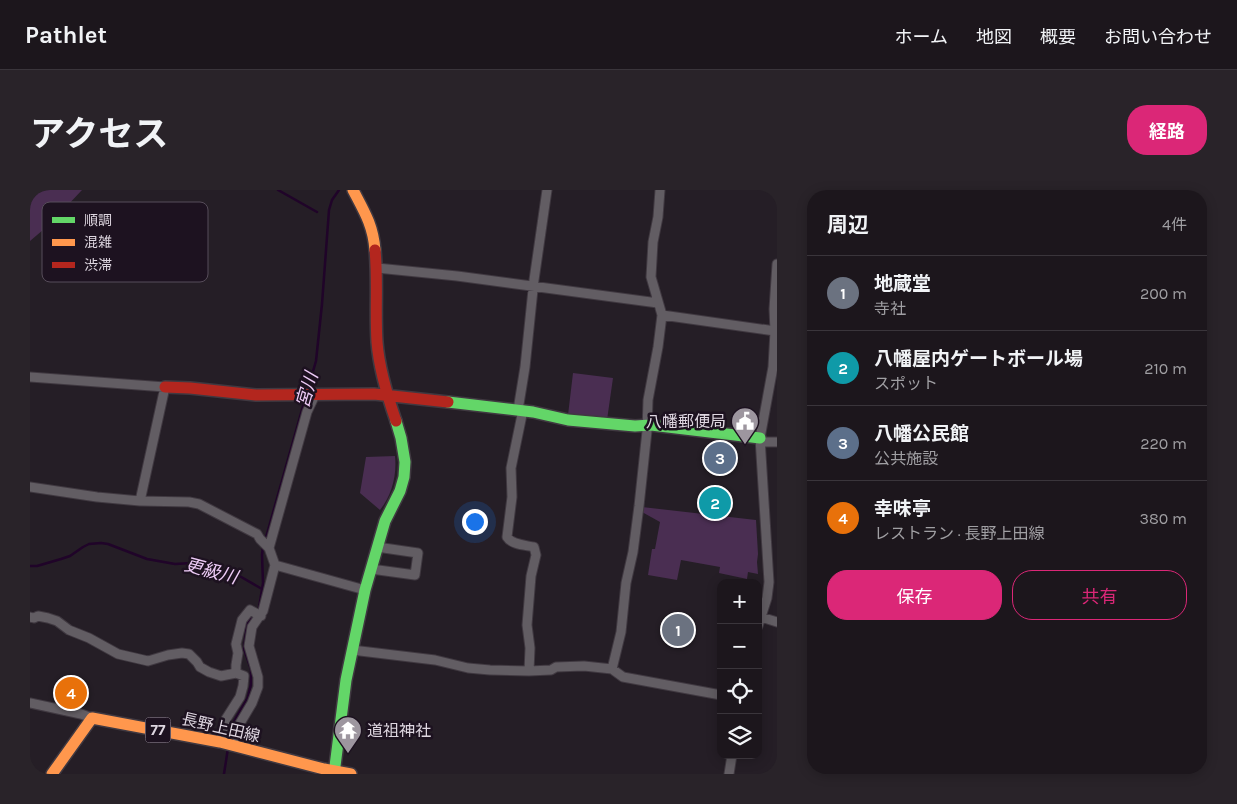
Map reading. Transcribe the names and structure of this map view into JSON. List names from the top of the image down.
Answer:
{
  "streets": {
    "main road": ["長野上田線", "77"]
  },
  "water": ["宮川", "更級川"],
  "places": {
    "public building": ["八幡郵便局"],
    "temple": ["道祖神社"]
  },
  "legend": ["順調", "混雑", "渋滞"],
  "page": {
    "header": "Pathlet",
    "nav": [
      "ホーム",
      "地図",
      "概要",
      "お問い合わせ"
    ],
    "title": "アクセス",
    "buttons": [
      "経路",
      ["保存", "共有"]
    ],
    "heading": ["周辺", "4件"],
    "list": [
      {
        "mark": "1",
        "name": "地蔵堂",
        "note": "寺社",
        "value": "200 m"
      },
      {
        "mark": "2",
        "name": "八幡屋内ゲートボール場",
        "note": "スポット",
        "value": "210 m"
      },
      {
        "mark": "3",
        "name": "八幡公民館",
        "note": "公共施設",
        "value": "220 m"
      },
      {
        "mark": "4",
        "name": "幸味亭",
        "note": "レストラン · 長野上田線",
        "value": "380 m"
      }
    ],
    "pins": [
      "3",
      "2",
      "1",
      "4"
    ],
    "map_buttons": ["+", "−"]
  }
}
